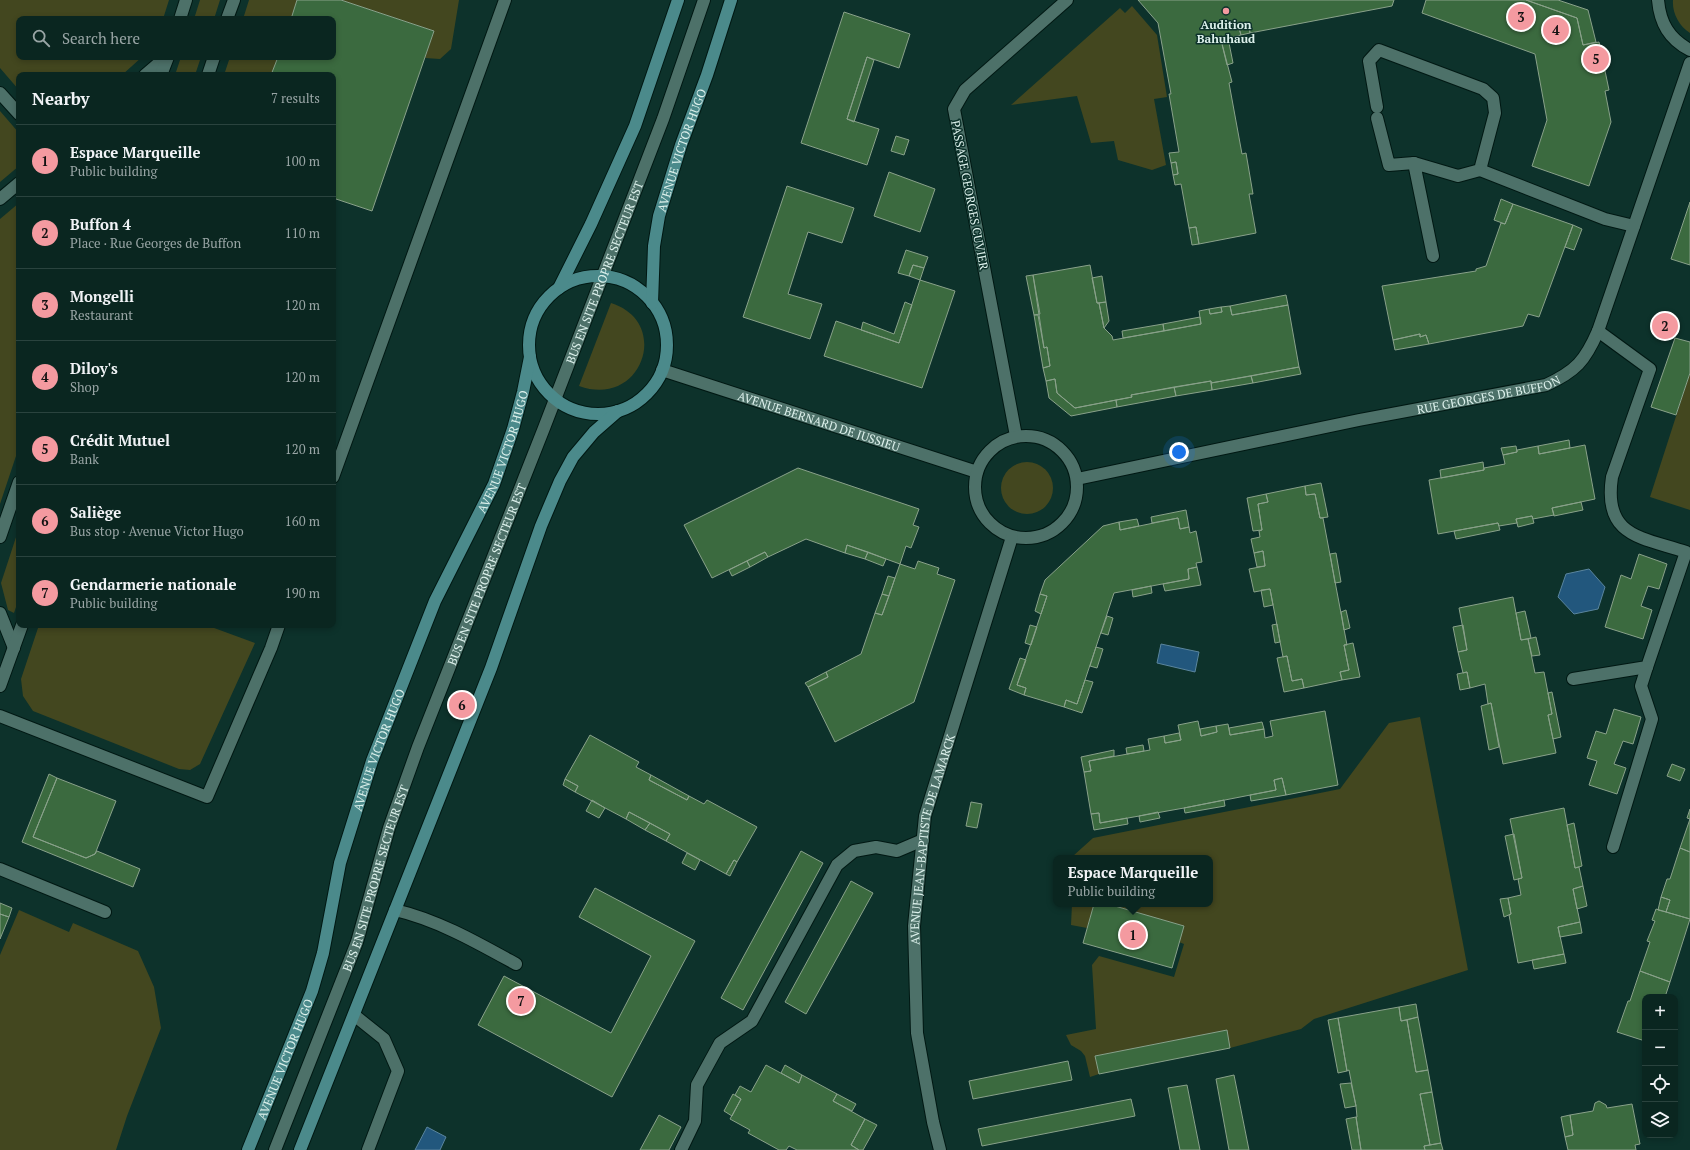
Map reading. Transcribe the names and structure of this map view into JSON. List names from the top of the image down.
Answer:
{
  "streets": {
    "street": [
      "AVENUE VICTOR HUGO",
      "PASSAGE GEORGES CUVIER",
      "BUS EN SITE PROPRE SECTEUR EST",
      "RUE GEORGES DE BUFFON",
      "AVENUE BERNARD DE JUSSIEU",
      "AVENUE JEAN-BAPTISTE DE LAMARCK"
    ]
  },
  "crossings": [
    ["PASSAGE GEORGES CUVIER", "RUE GEORGES DE BUFFON"],
    ["PASSAGE GEORGES CUVIER", "AVENUE BERNARD DE JUSSIEU"],
    ["PASSAGE GEORGES CUVIER", "AVENUE JEAN-BAPTISTE DE LAMARCK"],
    ["RUE GEORGES DE BUFFON", "AVENUE BERNARD DE JUSSIEU"],
    ["RUE GEORGES DE BUFFON", "AVENUE JEAN-BAPTISTE DE LAMARCK"],
    ["AVENUE BERNARD DE JUSSIEU", "AVENUE JEAN-BAPTISTE DE LAMARCK"]
  ],
  "places": ["Audition Bahuhaud"],
  "page": {
    "pins": [
      "3",
      "4",
      "5",
      "2",
      "6",
      "1",
      "7"
    ],
    "search": "Search here",
    "heading": ["Nearby", "7 results"],
    "list": [
      {
        "mark": "1",
        "name": "Espace Marqueille",
        "note": "Public building",
        "value": "100 m"
      },
      {
        "mark": "2",
        "name": "Buffon 4",
        "note": "Place · Rue Georges de Buffon",
        "value": "110 m"
      },
      {
        "mark": "3",
        "name": "Mongelli",
        "note": "Restaurant",
        "value": "120 m"
      },
      {
        "mark": "4",
        "name": "Diloy's",
        "note": "Shop",
        "value": "120 m"
      },
      {
        "mark": "5",
        "name": "Crédit Mutuel",
        "note": "Bank",
        "value": "120 m"
      },
      {
        "mark": "6",
        "name": "Saliège",
        "note": "Bus stop · Avenue Victor Hugo",
        "value": "160 m"
      },
      {
        "mark": "7",
        "name": "Gendarmerie nationale",
        "note": "Public building",
        "value": "190 m"
      }
    ],
    "popup": ["Espace Marqueille", "Public building"],
    "map_buttons": ["+", "−"]
  }
}
